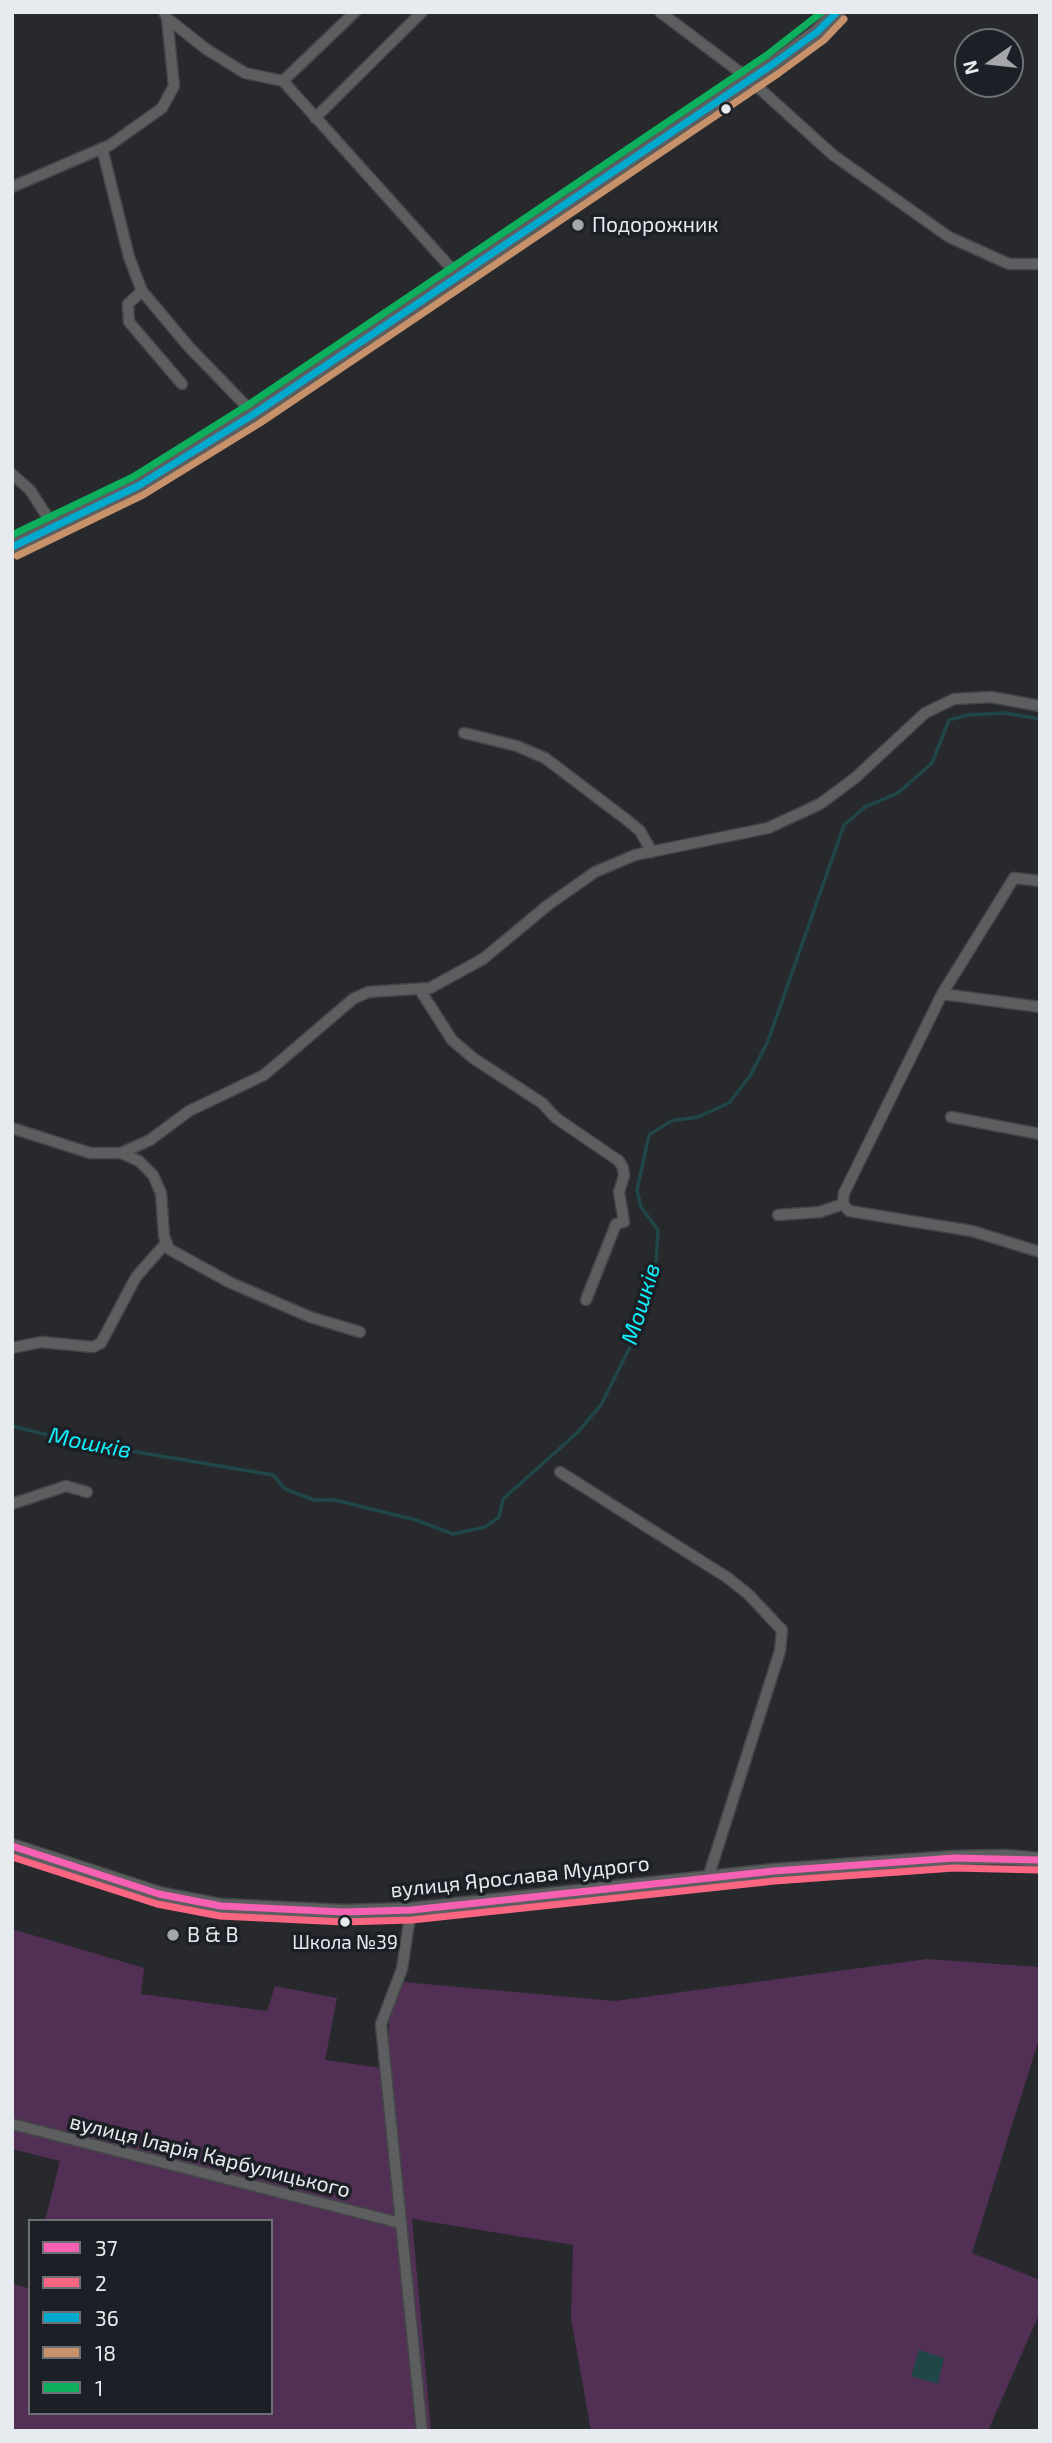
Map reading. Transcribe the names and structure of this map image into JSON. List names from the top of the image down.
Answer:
{
  "streets": {
    "main road": ["вулиця Ярослава Мудрого"],
    "street": ["вулиця Іларія Карбулицького"]
  },
  "water": ["Мошків"],
  "places": ["Подорожник", "Школа №39", "B & B"],
  "lines": [
    "transit line 36",
    "transit line 1",
    "transit line 18",
    "transit line 37",
    "transit line 2"
  ],
  "legend": [
    "37",
    "2",
    "36",
    "18",
    "1"
  ],
  "north": "left"
}
